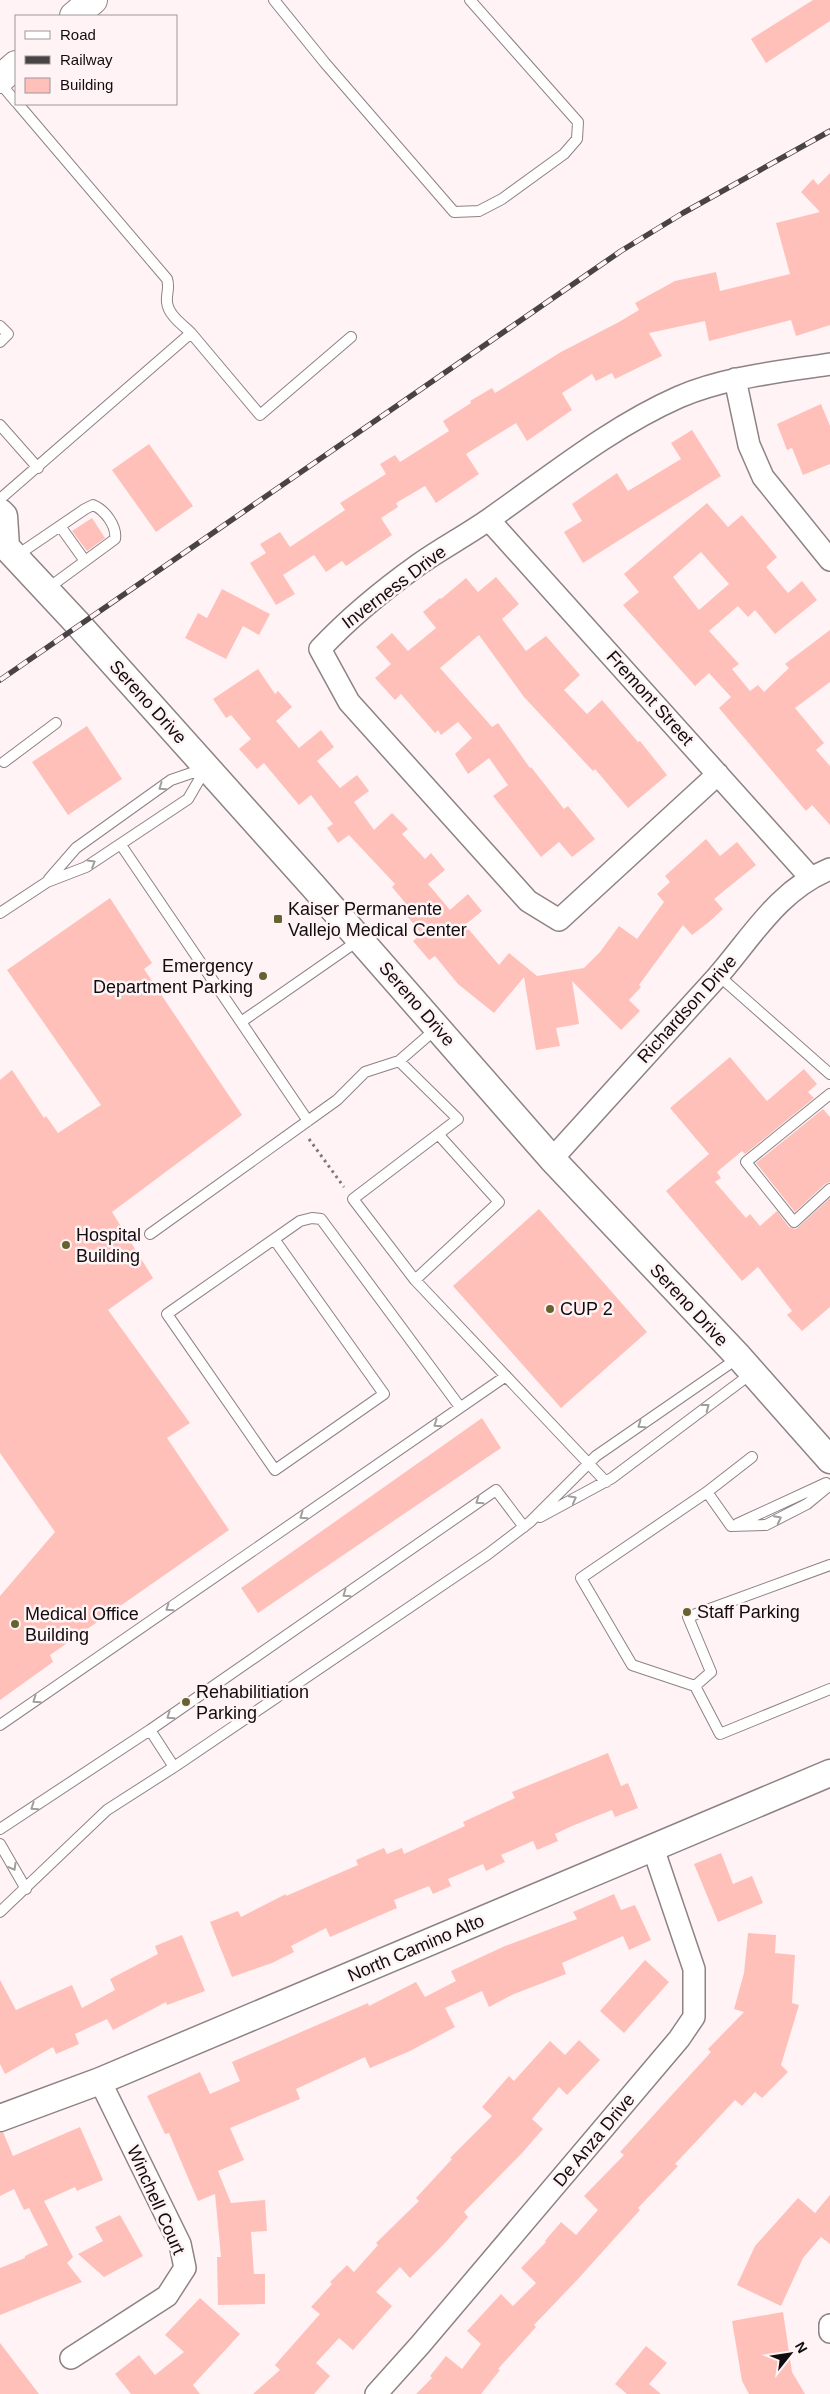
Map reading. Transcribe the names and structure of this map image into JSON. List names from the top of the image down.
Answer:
{
  "streets": {
    "street": [
      "Inverness Drive",
      "Fremont Street",
      "Sereno Drive",
      "Richardson Drive",
      "North Camino Alto",
      "De Anza Drive",
      "Winchell Court"
    ]
  },
  "crossings": [
    ["Inverness Drive", "Fremont Street"],
    ["Fremont Street", "Richardson Drive"],
    ["Sereno Drive", "Richardson Drive"],
    ["North Camino Alto", "De Anza Drive"],
    ["North Camino Alto", "Winchell Court"]
  ],
  "places": {
    "transit": ["Kaiser Permanente Vallejo Medical Center"],
    "other": [
      "Emergency Department Parking",
      "Hospital Building",
      "CUP 2",
      "Staff Parking",
      "Medical Office Building",
      "Rehabilitiation Parking"
    ]
  },
  "legend": ["Road", "Railway", "Building"],
  "north": "top right"
}
